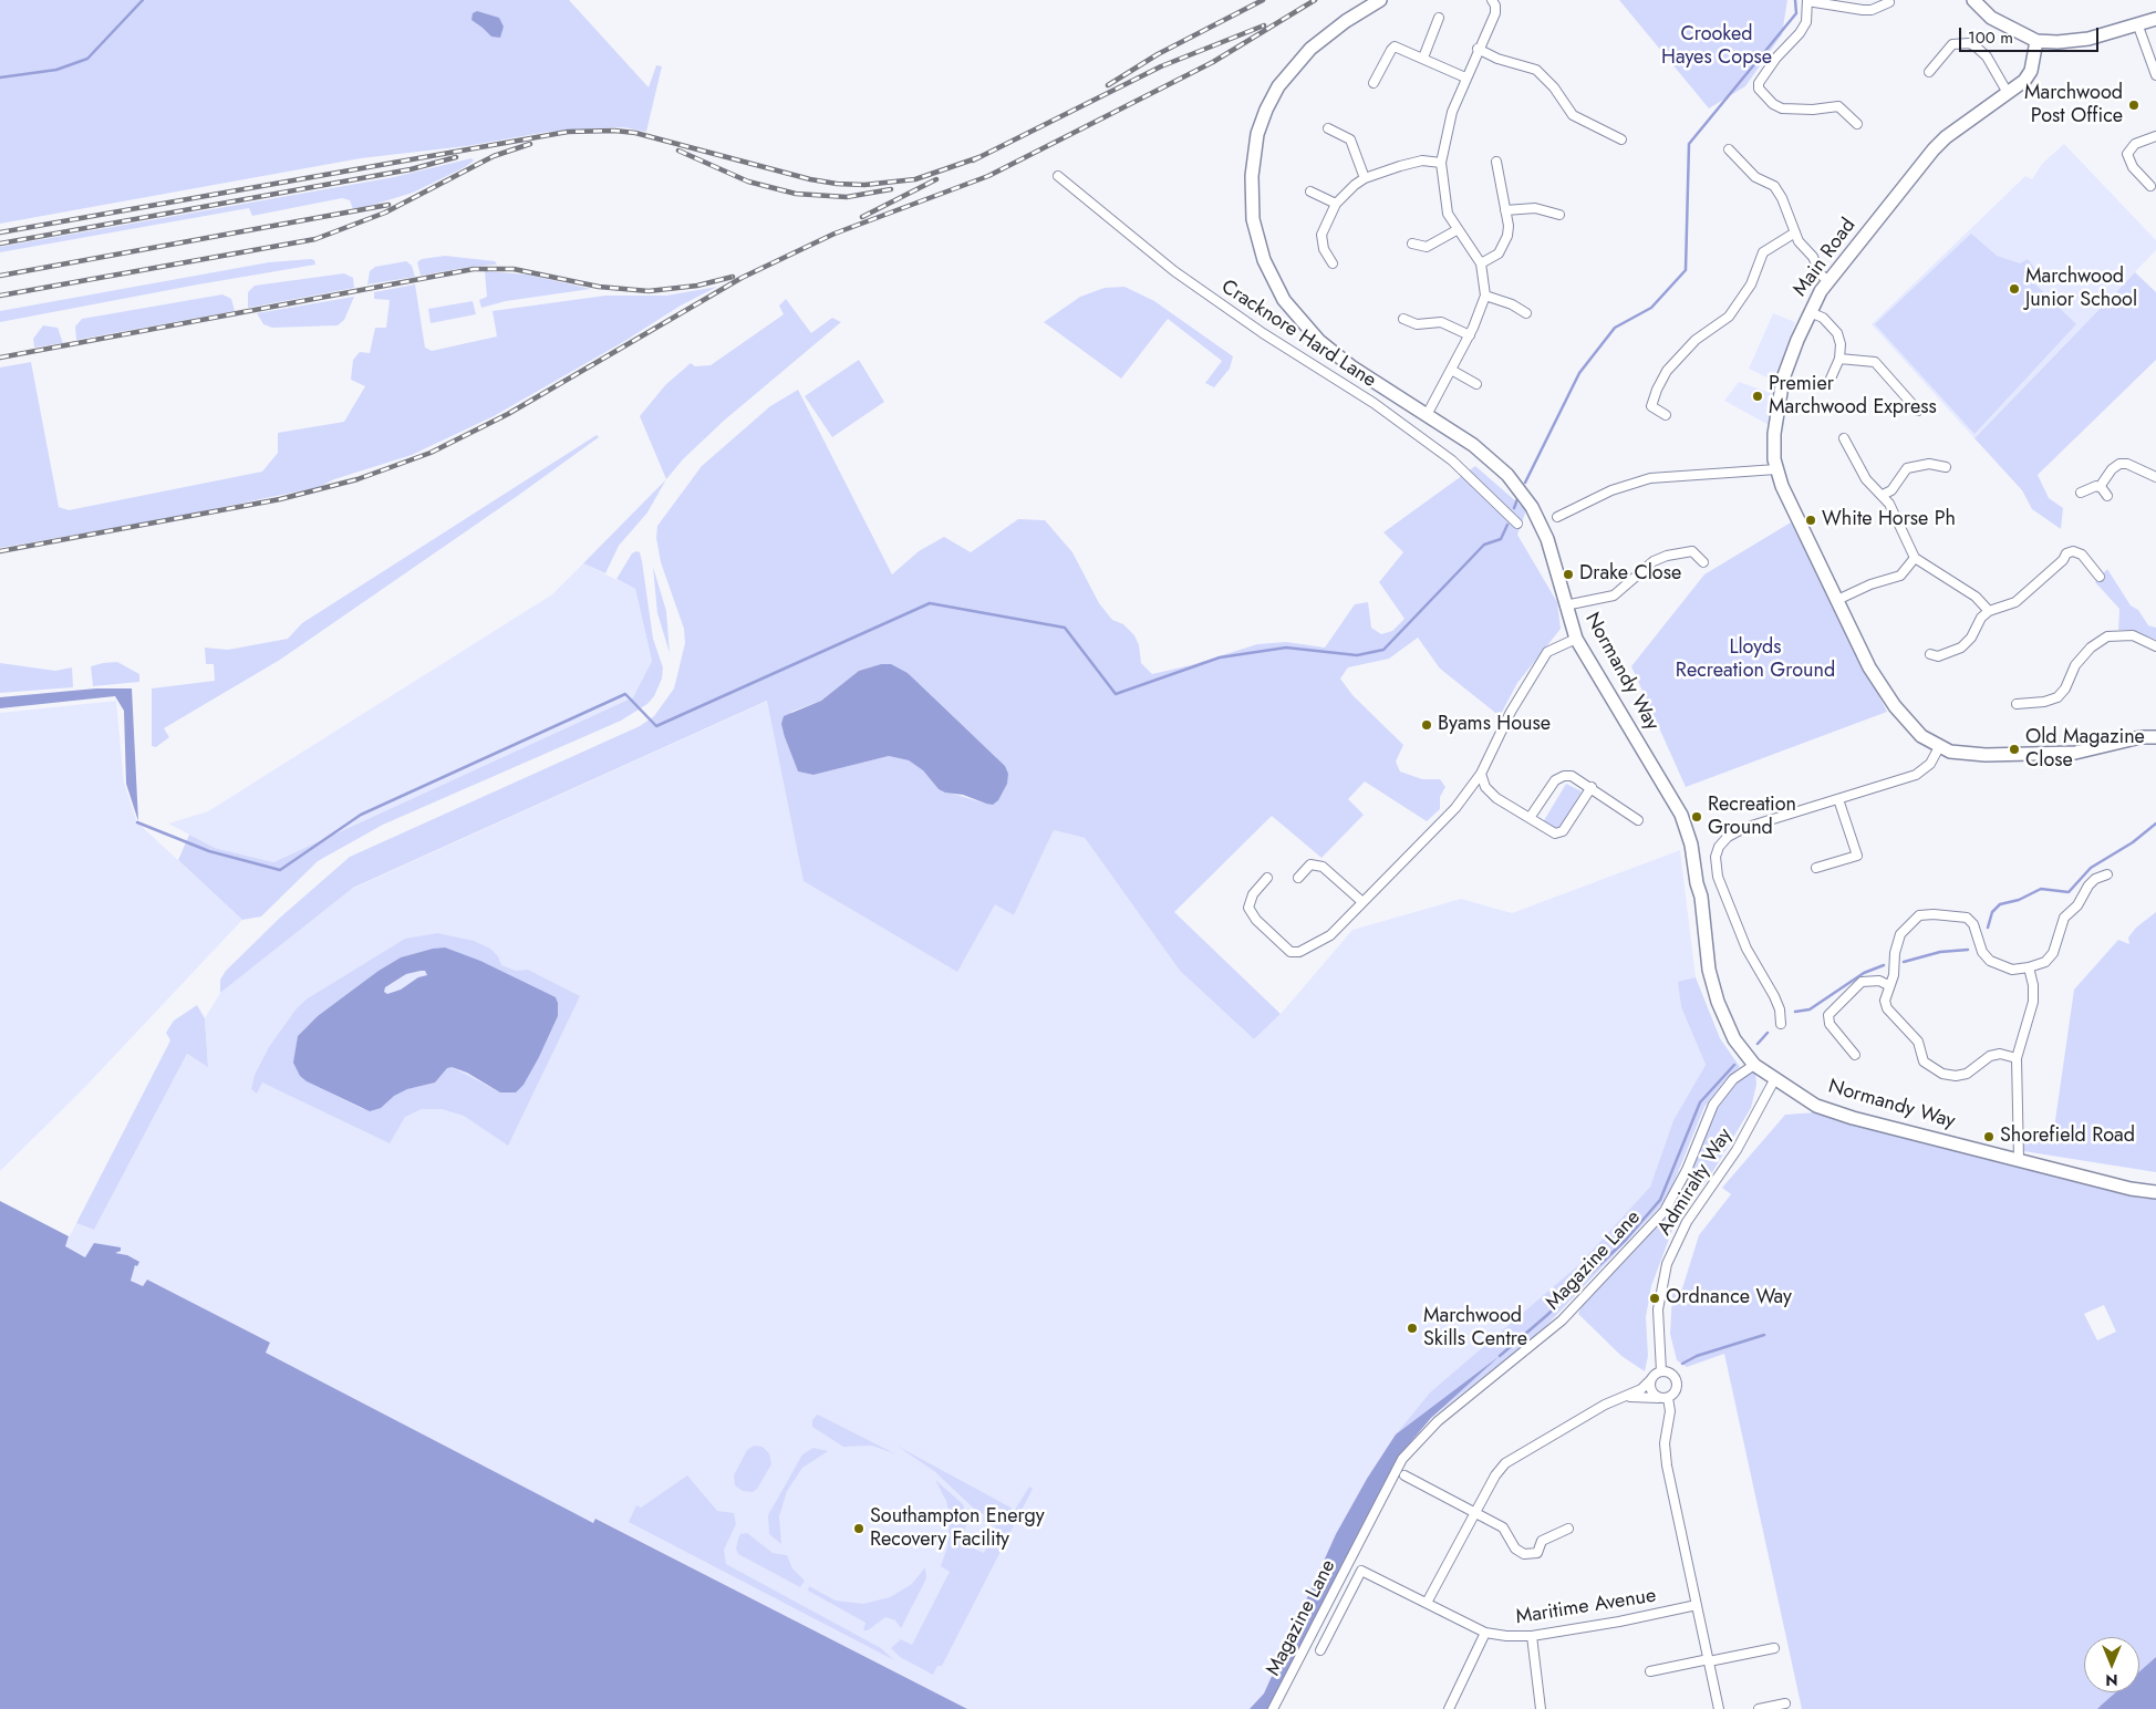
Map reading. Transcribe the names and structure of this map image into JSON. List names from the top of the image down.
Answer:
{
  "streets": {
    "street": [
      "Main Road",
      "Cracknore Hard Lane",
      "Normandy Way",
      "Admiralty Way",
      "Magazine Lane",
      "Maritime Avenue"
    ]
  },
  "crossings": [
    ["Normandy Way", "Admiralty Way"],
    ["Normandy Way", "Magazine Lane"]
  ],
  "parks": ["Crooked Hayes Copse", "Lloyds Recreation Ground"],
  "places": [
    "Marchwood Post Office",
    "Marchwood Junior School",
    "Premier Marchwood Express",
    "White Horse Ph",
    "Drake Close",
    "Byams House",
    "Old Magazine Close",
    "Recreation Ground",
    "Shorefield Road",
    "Ordnance Way",
    "Marchwood Skills Centre",
    "Southampton Energy Recovery Facility"
  ],
  "scale_bar": "100 m",
  "north": "bottom"
}
